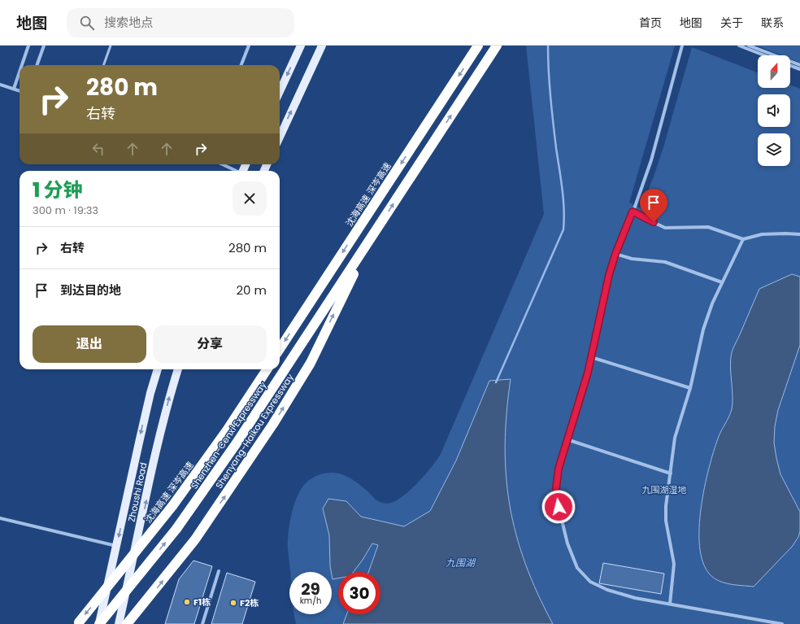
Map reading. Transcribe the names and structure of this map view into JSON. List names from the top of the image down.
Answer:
{
  "streets": {
    "highway": ["沈海高速 深岑高速", "Shenyang-Haikou Expressway", "Shenzhen-Cenxi Expressway"],
    "main road": ["Zhoushi Road"]
  },
  "crossings": [
    ["Shenyang-Haikou Expressway", "Shenzhen-Cenxi Expressway"],
    ["Shenzhen-Cenxi Expressway", "Zhoushi Road"]
  ],
  "one_way": ["Shenyang-Haikou Expressway", "Shenzhen-Cenxi Expressway"],
  "water": ["九围湖"],
  "parks": ["九围湖湿地"],
  "places": ["F1栋", "F2栋"],
  "north": "top",
  "page": {
    "header": "地图",
    "search": "搜索地点",
    "nav": [
      "首页",
      "地图",
      "关于",
      "联系"
    ],
    "turn": ["280 m", "右转"],
    "heading": ["1 分钟", "300 m · 19:33"],
    "list": [
      {
        "name": "右转",
        "value": "280 m"
      },
      {
        "name": "到达目的地",
        "value": "20 m"
      }
    ],
    "buttons": ["退出", "分享"],
    "speed": "29 km/h",
    "limit": "30"
  }
}
